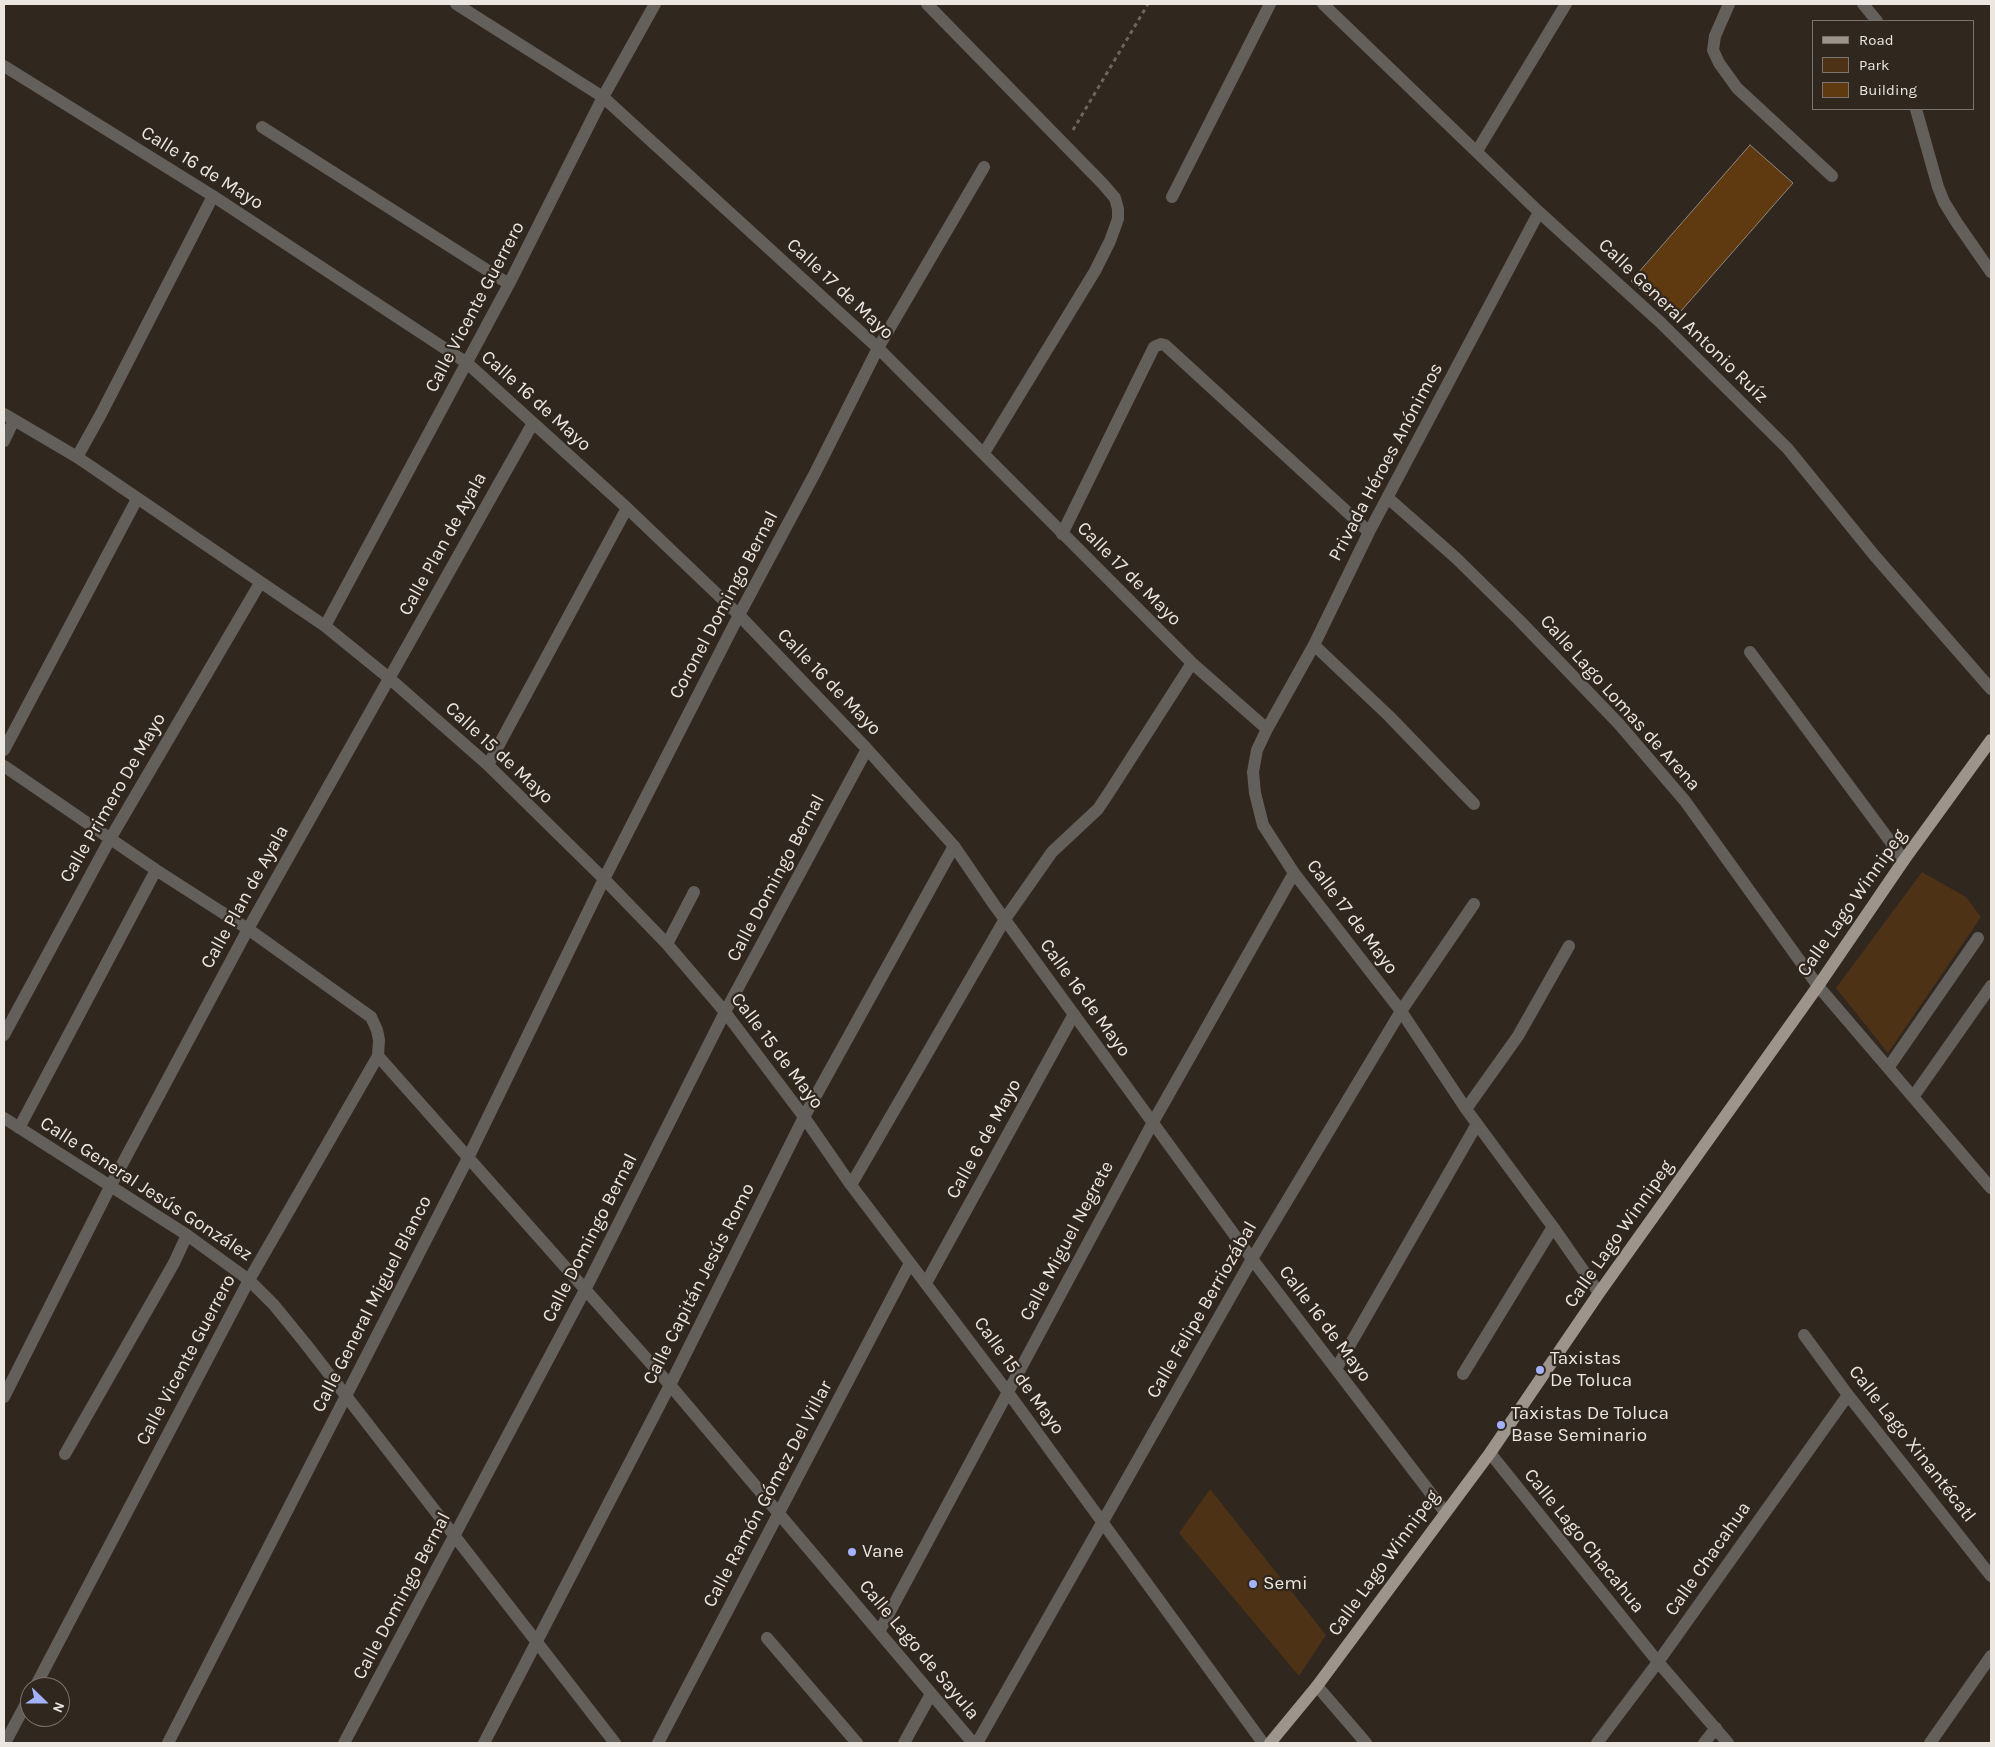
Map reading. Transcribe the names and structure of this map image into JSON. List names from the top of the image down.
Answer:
{
  "streets": {
    "main road": ["Calle Lago Winnipeg"],
    "street": [
      "Calle 16 de Mayo",
      "Calle 17 de Mayo",
      "Calle Vicente Guerrero",
      "Calle General Antonio Ruíz",
      "Privada Héroes Anónimos",
      "Calle Plan de Ayala",
      "Coronel Domingo Bernal",
      "Calle Lago Lomas de Arena",
      "Calle 15 de Mayo",
      "Calle Primero De Mayo",
      "Calle Domingo Bernal",
      "Calle 6 de Mayo",
      "Calle General Jesús González",
      "Calle Miguel Negrete",
      "Calle Capitán Jesús Romo",
      "Calle General Miguel Blanco",
      "Calle Felipe Berriozábal",
      "Calle Lago Xinantécatl",
      "Calle Ramón Gómez Del Villar",
      "Calle Lago Chacahua",
      "Calle Chacahua",
      "Calle Lago de Sayula"
    ]
  },
  "crossings": [
    ["Calle 16 de Mayo", "Calle Vicente Guerrero"],
    ["Calle 16 de Mayo", "Calle Plan de Ayala"],
    ["Calle 16 de Mayo", "Coronel Domingo Bernal"],
    ["Calle 16 de Mayo", "Calle Domingo Bernal"],
    ["Calle 16 de Mayo", "Calle Lago Winnipeg"],
    ["Calle 16 de Mayo", "Calle 6 de Mayo"],
    ["Calle 16 de Mayo", "Calle Miguel Negrete"],
    ["Calle 16 de Mayo", "Calle Capitán Jesús Romo"],
    ["Calle 16 de Mayo", "Calle Felipe Berriozábal"],
    ["Calle 17 de Mayo", "Calle Vicente Guerrero"],
    ["Calle 17 de Mayo", "Privada Héroes Anónimos"],
    ["Calle 17 de Mayo", "Coronel Domingo Bernal"],
    ["Calle 17 de Mayo", "Calle Lago Winnipeg"],
    ["Calle 17 de Mayo", "Calle Miguel Negrete"],
    ["Calle 17 de Mayo", "Calle Felipe Berriozábal"],
    ["Calle Vicente Guerrero", "Calle 15 de Mayo"],
    ["Calle Vicente Guerrero", "Calle General Jesús González"],
    ["Calle Vicente Guerrero", "Calle Lago de Sayula"],
    ["Calle General Antonio Ruíz", "Privada Héroes Anónimos"],
    ["Privada Héroes Anónimos", "Calle Lago Lomas de Arena"],
    ["Calle Plan de Ayala", "Calle 15 de Mayo"],
    ["Calle Plan de Ayala", "Calle General Jesús González"],
    ["Coronel Domingo Bernal", "Calle 15 de Mayo"],
    ["Coronel Domingo Bernal", "Calle General Miguel Blanco"],
    ["Calle Lago Lomas de Arena", "Calle Lago Winnipeg"],
    ["Calle 15 de Mayo", "Calle Primero De Mayo"],
    ["Calle 15 de Mayo", "Calle Domingo Bernal"],
    ["Calle 15 de Mayo", "Calle 6 de Mayo"],
    ["Calle 15 de Mayo", "Calle Miguel Negrete"],
    ["Calle 15 de Mayo", "Calle Capitán Jesús Romo"],
    ["Calle 15 de Mayo", "Calle General Miguel Blanco"],
    ["Calle 15 de Mayo", "Calle Felipe Berriozábal"],
    ["Calle 15 de Mayo", "Calle Ramón Gómez Del Villar"],
    ["Calle Domingo Bernal", "Calle General Jesús González"],
    ["Calle Domingo Bernal", "Calle Lago de Sayula"],
    ["Calle Lago Winnipeg", "Calle Lago Chacahua"],
    ["Calle General Jesús González", "Calle Capitán Jesús Romo"],
    ["Calle General Jesús González", "Calle General Miguel Blanco"],
    ["Calle Miguel Negrete", "Calle Lago de Sayula"],
    ["Calle Capitán Jesús Romo", "Calle Lago de Sayula"],
    ["Calle General Miguel Blanco", "Calle Lago de Sayula"],
    ["Calle Lago Xinantécatl", "Calle Chacahua"],
    ["Calle Ramón Gómez Del Villar", "Calle Lago de Sayula"],
    ["Calle Lago Chacahua", "Calle Chacahua"]
  ],
  "places": [
    "Taxistas De Toluca",
    "Taxistas De Toluca Base Seminario",
    "Vane",
    "Semi"
  ],
  "legend": ["Road", "Park", "Building"],
  "north": "right"
}
